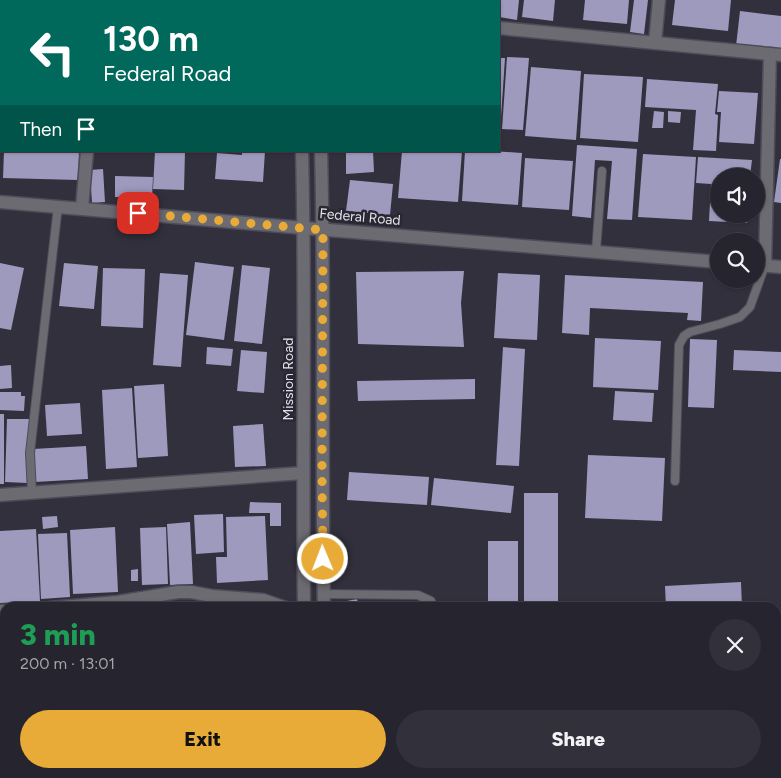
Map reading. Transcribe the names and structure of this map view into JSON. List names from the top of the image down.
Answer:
{
  "streets": {
    "street": ["Federal Road", "Mission Road"]
  },
  "crossings": [
    ["Federal Road", "Mission Road"]
  ],
  "page": {
    "turn": ["130 m", "Federal Road"],
    "then": "Then",
    "heading": ["3 min", "200 m · 13:01"],
    "buttons": ["Exit", "Share"]
  }
}
